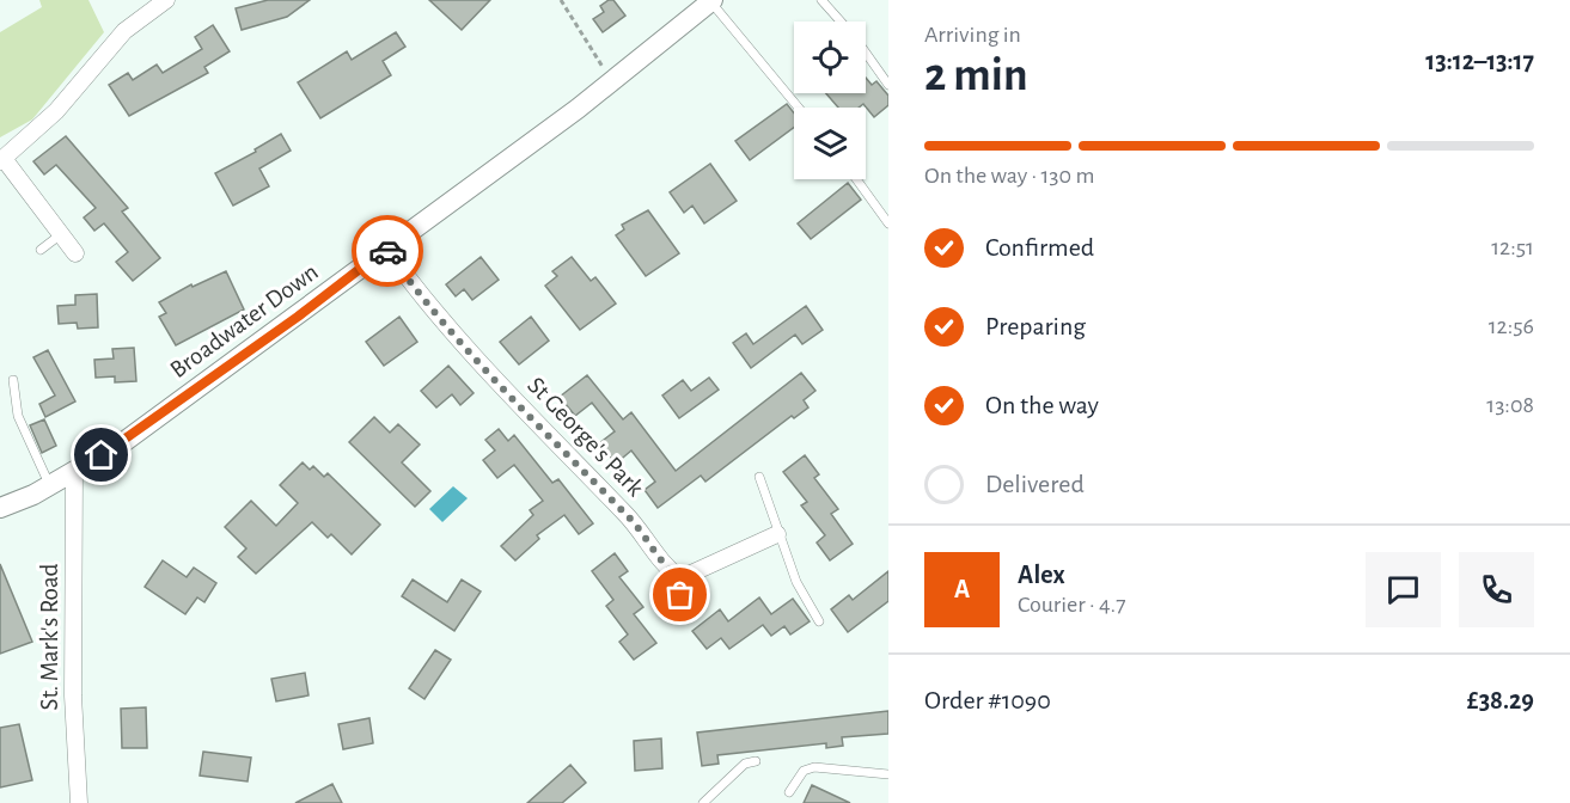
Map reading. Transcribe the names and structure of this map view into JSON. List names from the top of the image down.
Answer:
{
  "streets": {
    "street": ["Broadwater Down", "St George's Park", "St. Mark's Road"]
  },
  "crossings": [
    ["Broadwater Down", "St George's Park"],
    ["Broadwater Down", "St. Mark's Road"]
  ],
  "page": {
    "heading": ["2 min", "Arriving in", "13:12–13:17"],
    "panel": [
      "Alex",
      "Courier · 4.7",
      "Order #1090",
      "£38.29"
    ],
    "bar": "On the way · 130 m",
    "list": [
      ["Confirmed", "12:51"],
      ["Preparing", "12:56"],
      ["On the way", "13:08"],
      "Delivered"
    ],
    "round": "A"
  }
}
